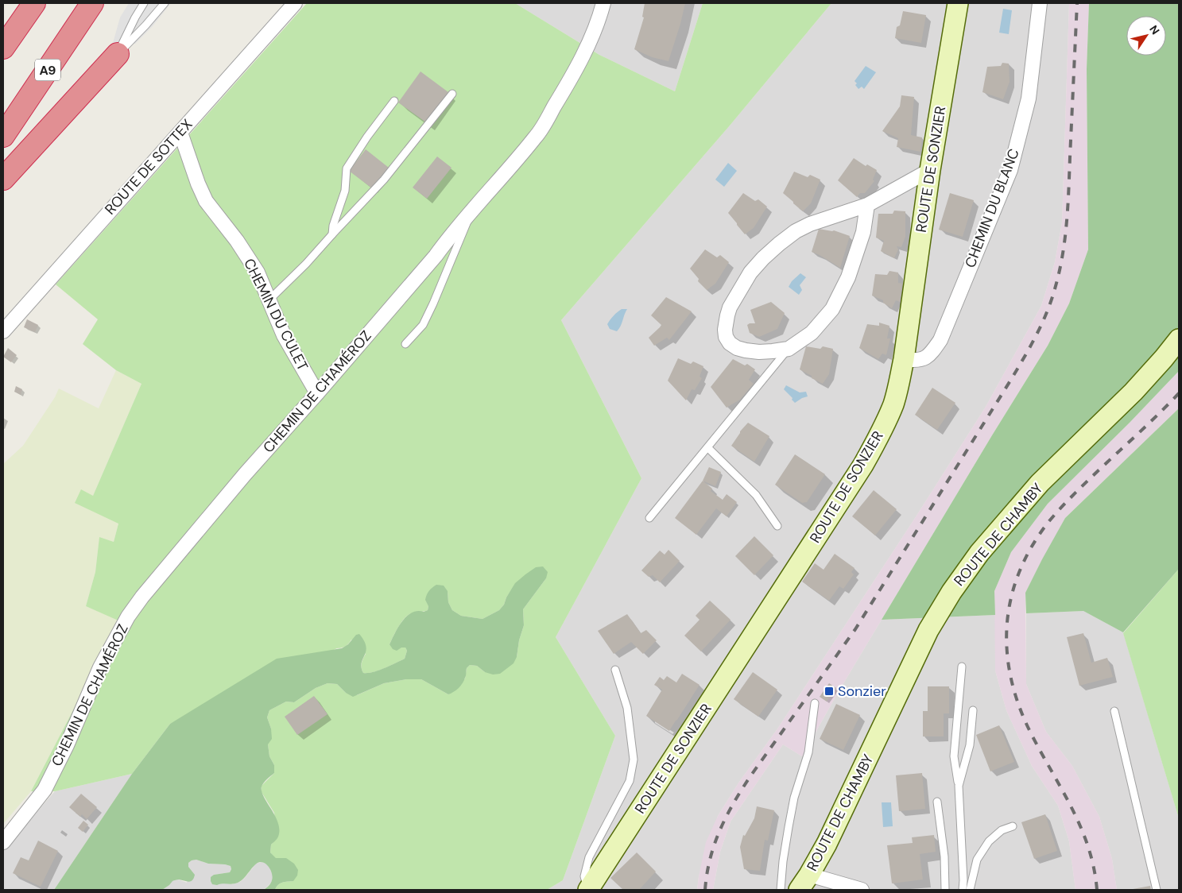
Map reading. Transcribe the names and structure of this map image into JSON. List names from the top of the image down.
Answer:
{
  "streets": {
    "highway": ["A9"],
    "street": [
      "ROUTE DE SOTTEX",
      "ROUTE DE SONZIER",
      "CHEMIN DU BLANC",
      "CHEMIN DU CULET",
      "CHEMIN DE CHAMÉROZ",
      "ROUTE DE CHAMBY"
    ]
  },
  "crossings": [
    ["ROUTE DE SOTTEX", "CHEMIN DU CULET"],
    ["ROUTE DE SONZIER", "CHEMIN DU BLANC"],
    ["CHEMIN DU CULET", "CHEMIN DE CHAMÉROZ"]
  ],
  "places": {
    "transit": ["Sonzier"]
  },
  "north": "top right"
}
